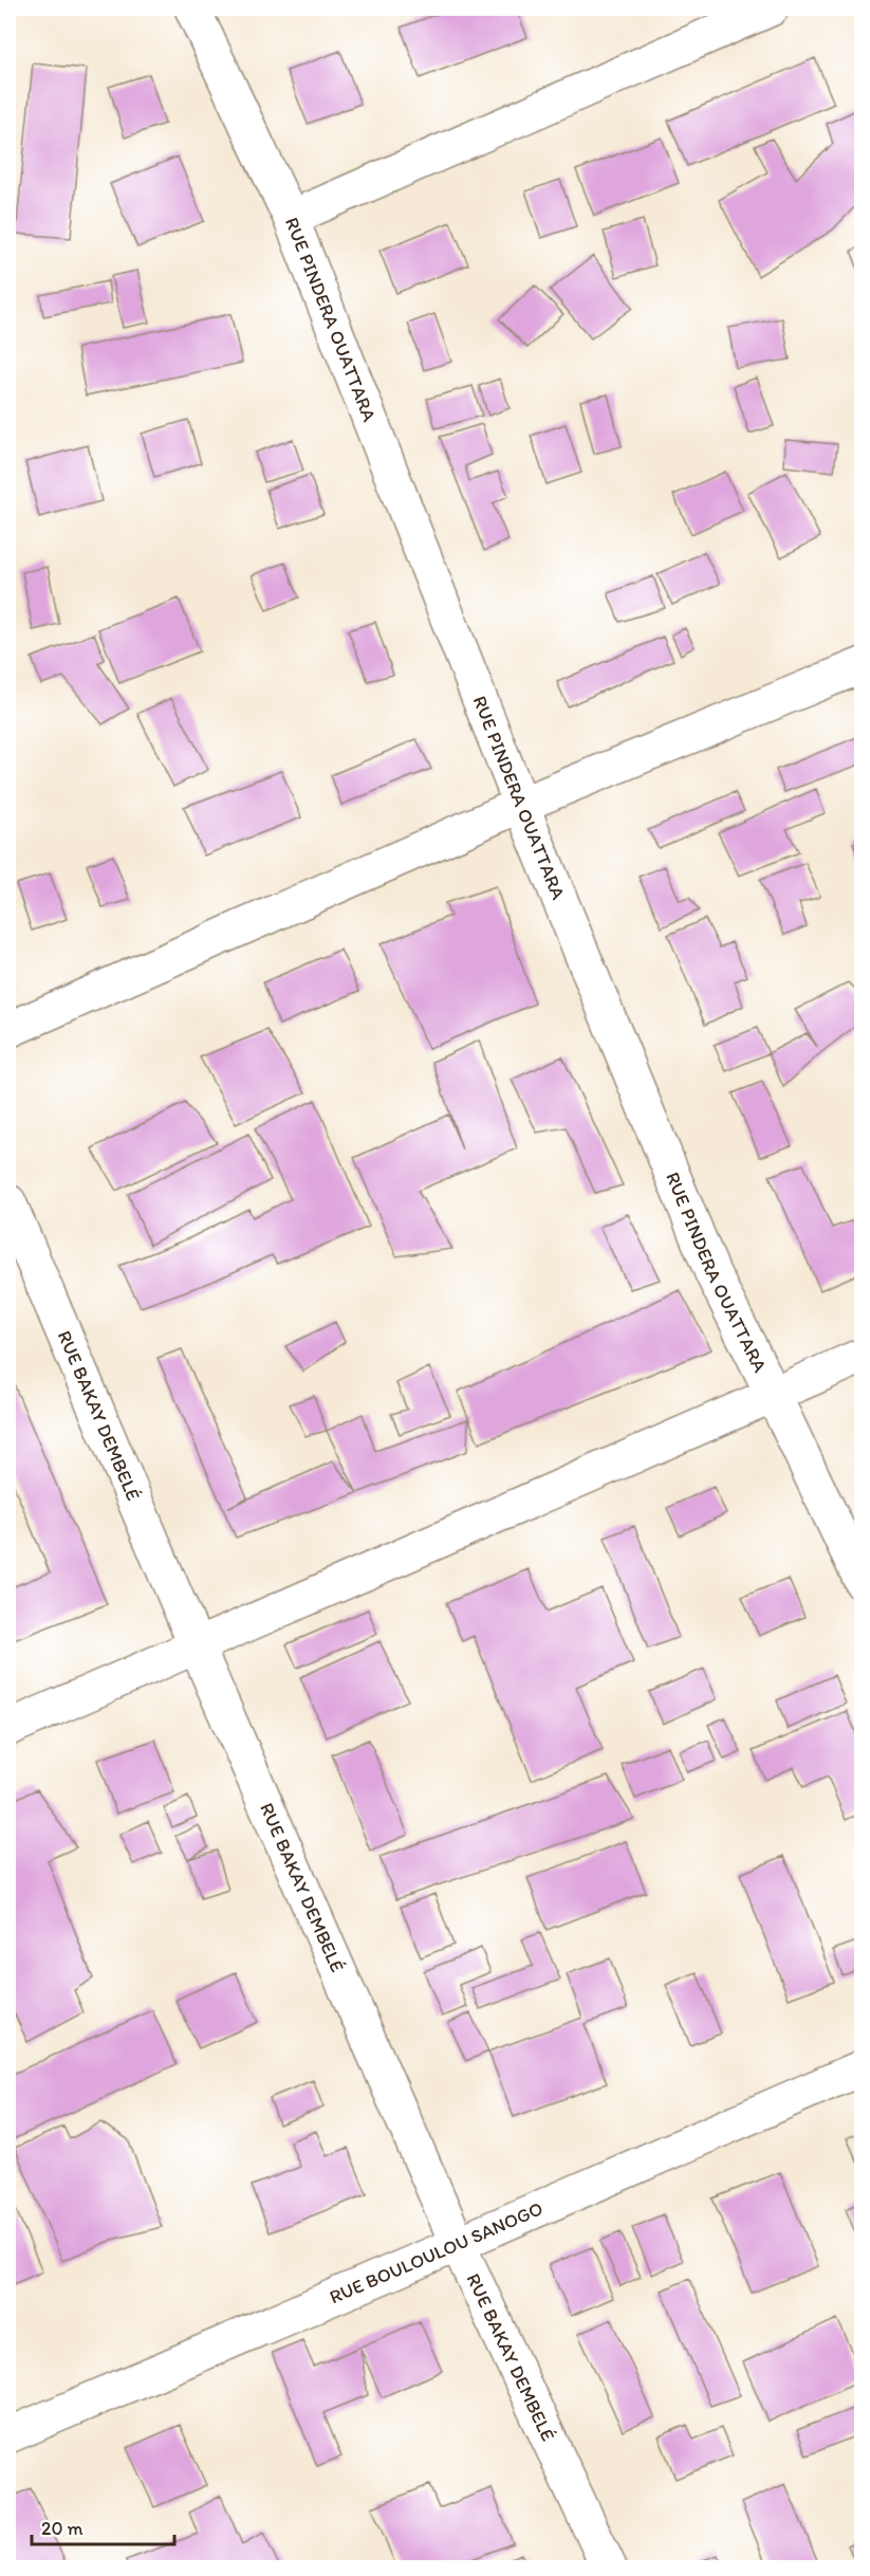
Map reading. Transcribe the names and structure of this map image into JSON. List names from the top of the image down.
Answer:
{
  "streets": {
    "street": ["RUE PINDERA OUATTARA", "RUE BAKAY DEMBELÉ", "RUE BOULOULOU SANOGO"]
  },
  "crossings": [
    ["RUE BAKAY DEMBELÉ", "RUE BOULOULOU SANOGO"]
  ],
  "scale_bar": "20 m"
}
